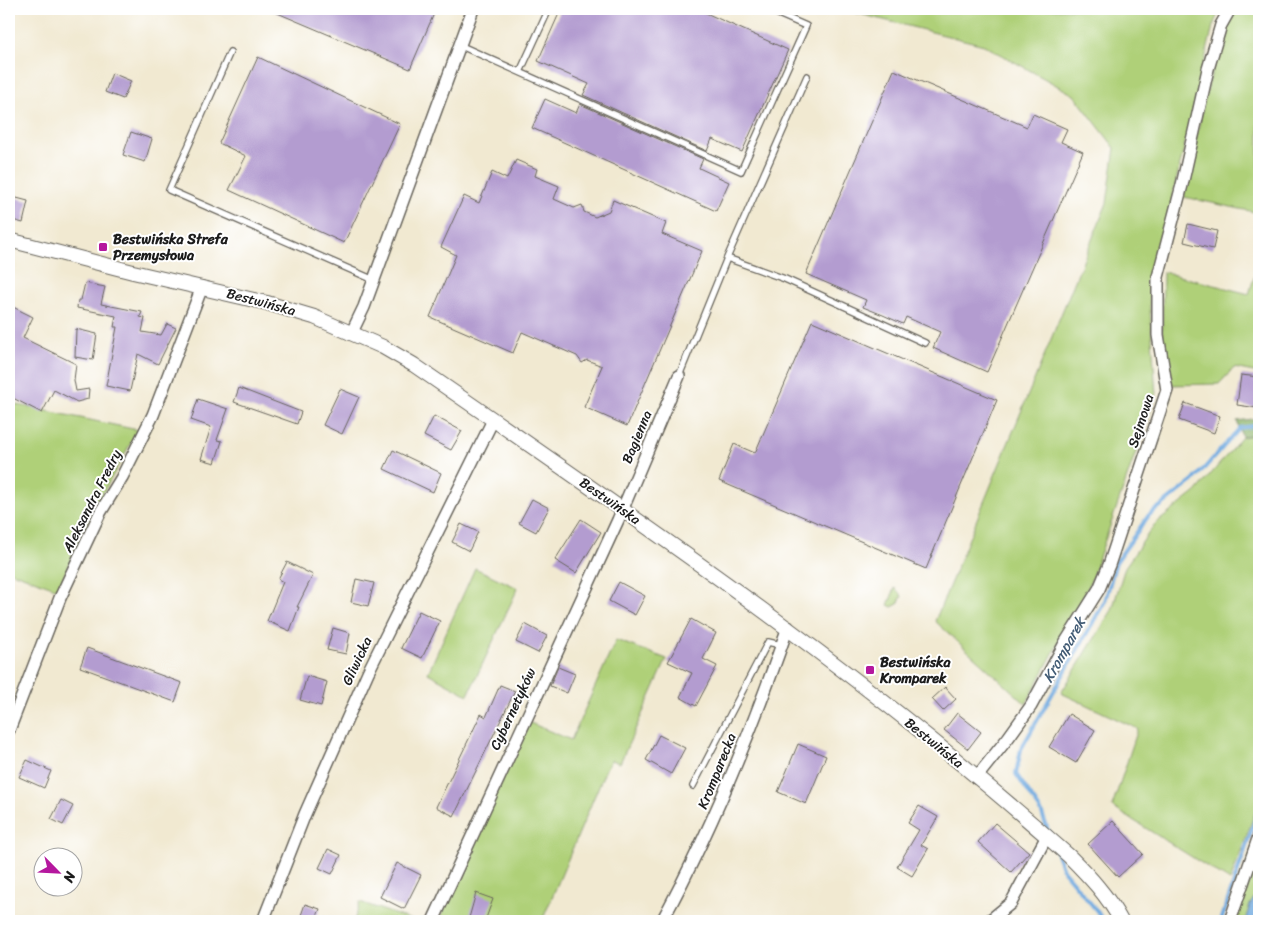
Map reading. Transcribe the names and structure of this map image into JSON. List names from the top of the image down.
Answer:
{
  "streets": {
    "street": [
      "Bestwińska",
      "Sejmowa",
      "Bagienna",
      "Aleksandra Fredry",
      "Gliwicka",
      "Cybernetyków",
      "Kromparecka"
    ]
  },
  "crossings": [
    ["Bestwińska", "Sejmowa"],
    ["Bestwińska", "Bagienna"],
    ["Bestwińska", "Aleksandra Fredry"],
    ["Bestwińska", "Gliwicka"],
    ["Bestwińska", "Cybernetyków"],
    ["Bestwińska", "Kromparecka"],
    ["Bagienna", "Cybernetyków"]
  ],
  "water": ["Kromparek"],
  "places": {
    "transit": ["Bestwińska Strefa Przemysłowa", "Bestwińska Kromparek"]
  },
  "north": "bottom right"
}
